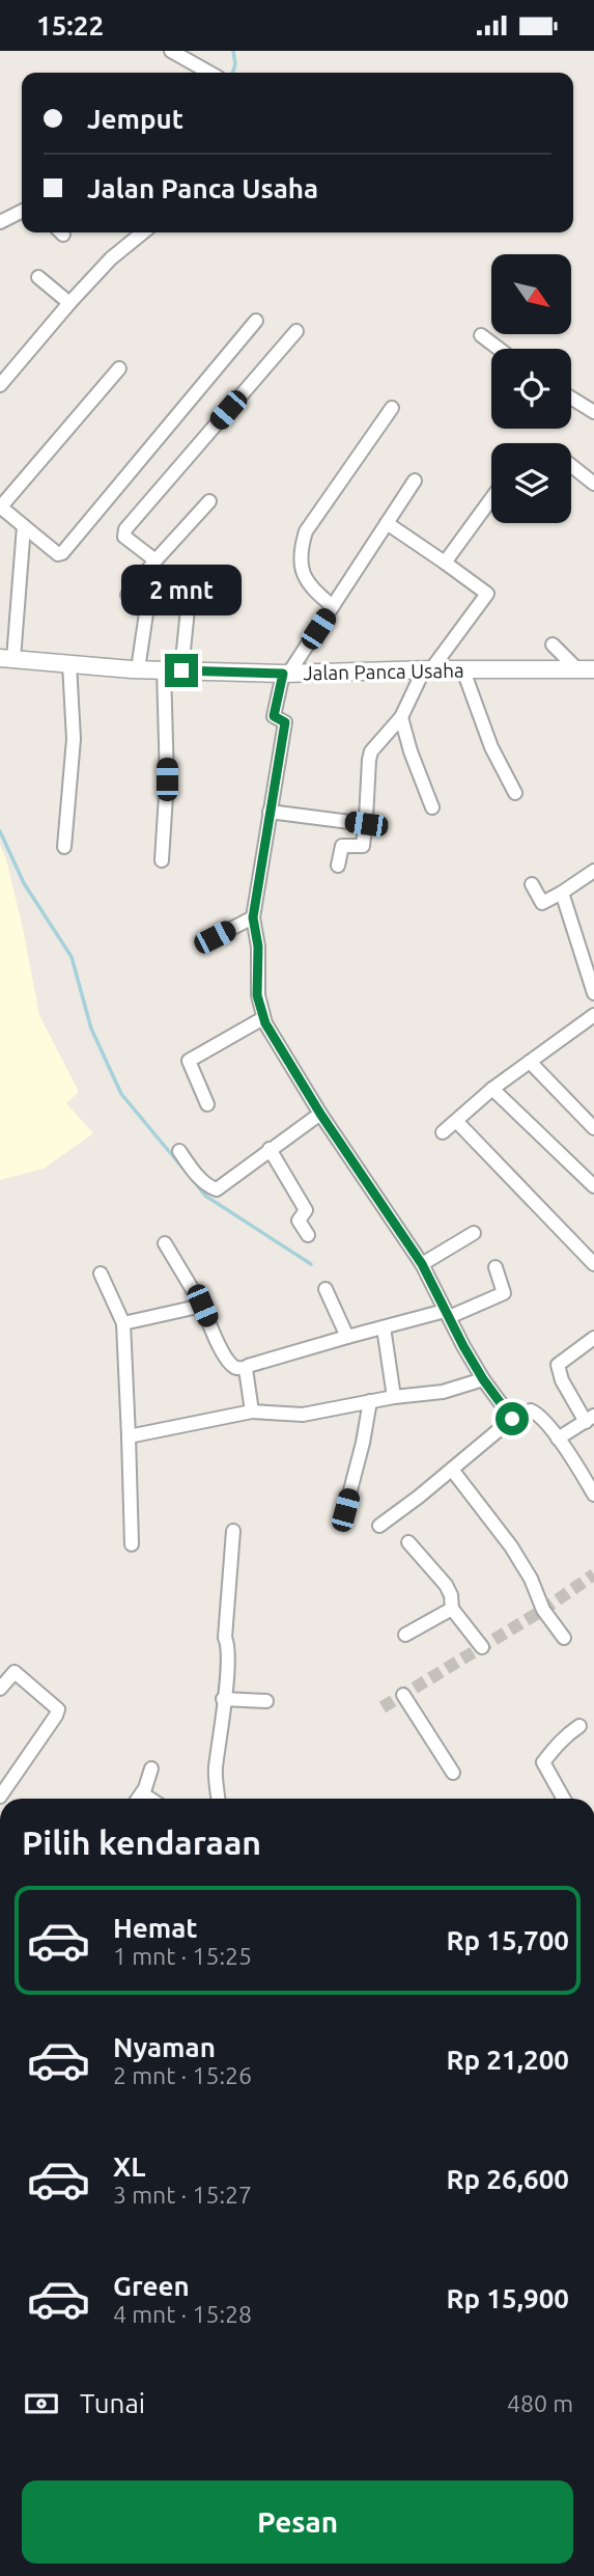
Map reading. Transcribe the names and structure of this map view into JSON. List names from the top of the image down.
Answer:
{
  "streets": {
    "street": ["Jalan Panca Usaha"]
  },
  "north": "bottom right",
  "page": {
    "status": "15:22",
    "banner": ["Jemput", "Jalan Panca Usaha"],
    "bubble": "2 mnt",
    "heading": "Pilih kendaraan",
    "list": [
      {
        "name": "Hemat",
        "note": "1 mnt · 15:25",
        "value": "Rp 15,700"
      },
      {
        "name": "Nyaman",
        "note": "2 mnt · 15:26",
        "value": "Rp 21,200"
      },
      {
        "name": "XL",
        "note": "3 mnt · 15:27",
        "value": "Rp 26,600"
      },
      {
        "name": "Green",
        "note": "4 mnt · 15:28",
        "value": "Rp 15,900"
      }
    ],
    "pay": ["Tunai", "480 m"],
    "buttons": "Pesan"
  }
}
